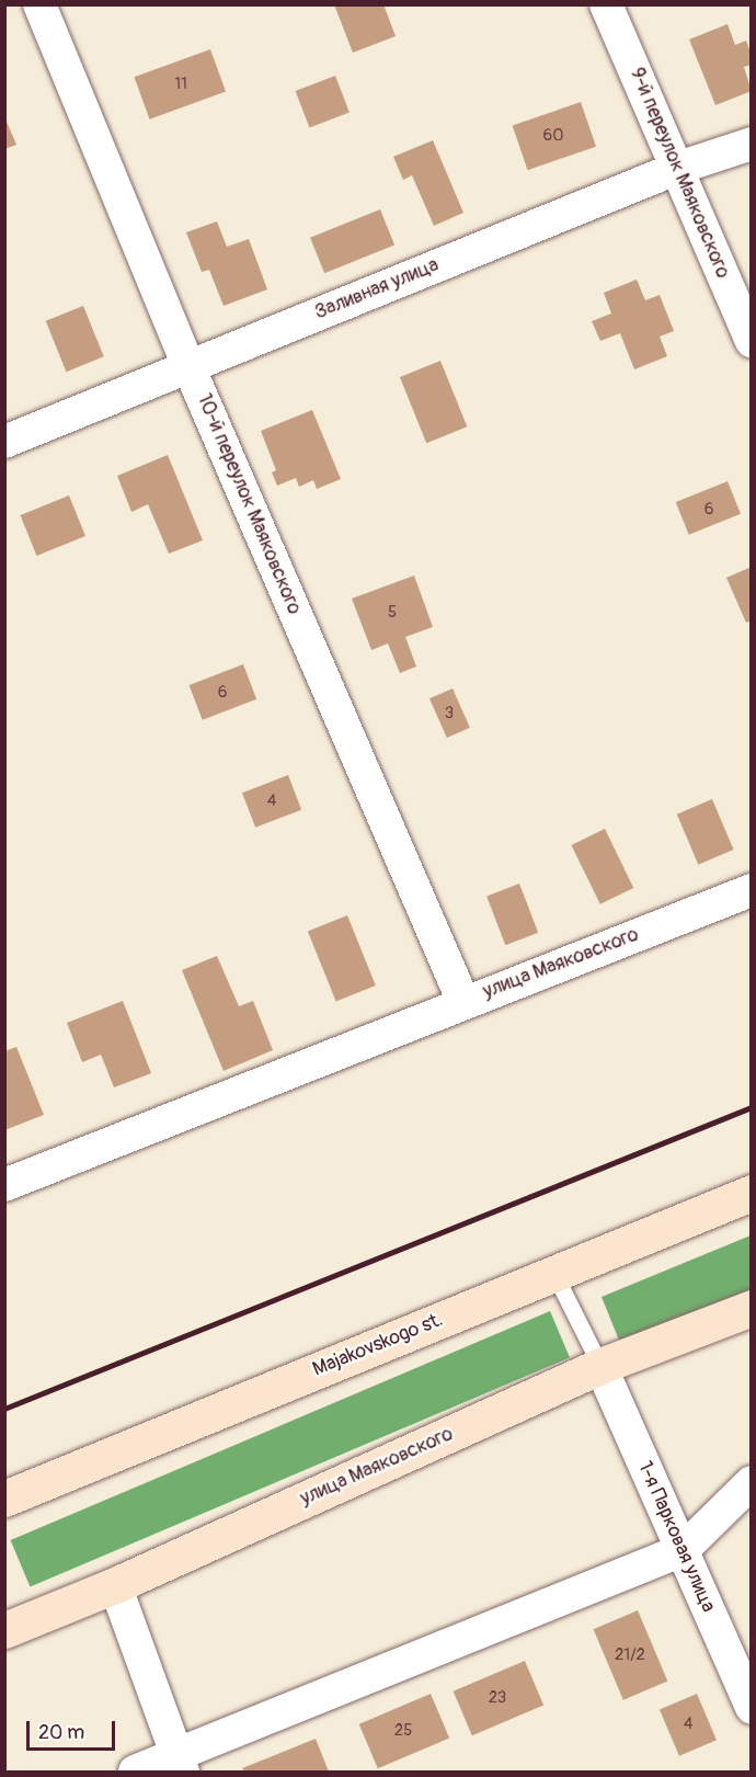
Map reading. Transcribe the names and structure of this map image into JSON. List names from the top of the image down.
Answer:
{
  "streets": {
    "main road": ["улица Маяковского", "Majakovskogo st."],
    "street": [
      "9-й переулок Маяковского",
      "Заливная улица",
      "10-й переулок Маяковского",
      "1-я Парковая улица"
    ]
  },
  "crossings": [
    ["9-й переулок Маяковского", "Заливная улица"],
    ["Заливная улица", "10-й переулок Маяковского"],
    ["10-й переулок Маяковского", "улица Маяковского"],
    ["улица Маяковского", "1-я Парковая улица"]
  ],
  "house_numbers": [
    "11",
    "60",
    "6",
    "5",
    "6",
    "3",
    "4",
    "21/2",
    "23",
    "4",
    "25"
  ],
  "scale_bar": "20 m"
}
